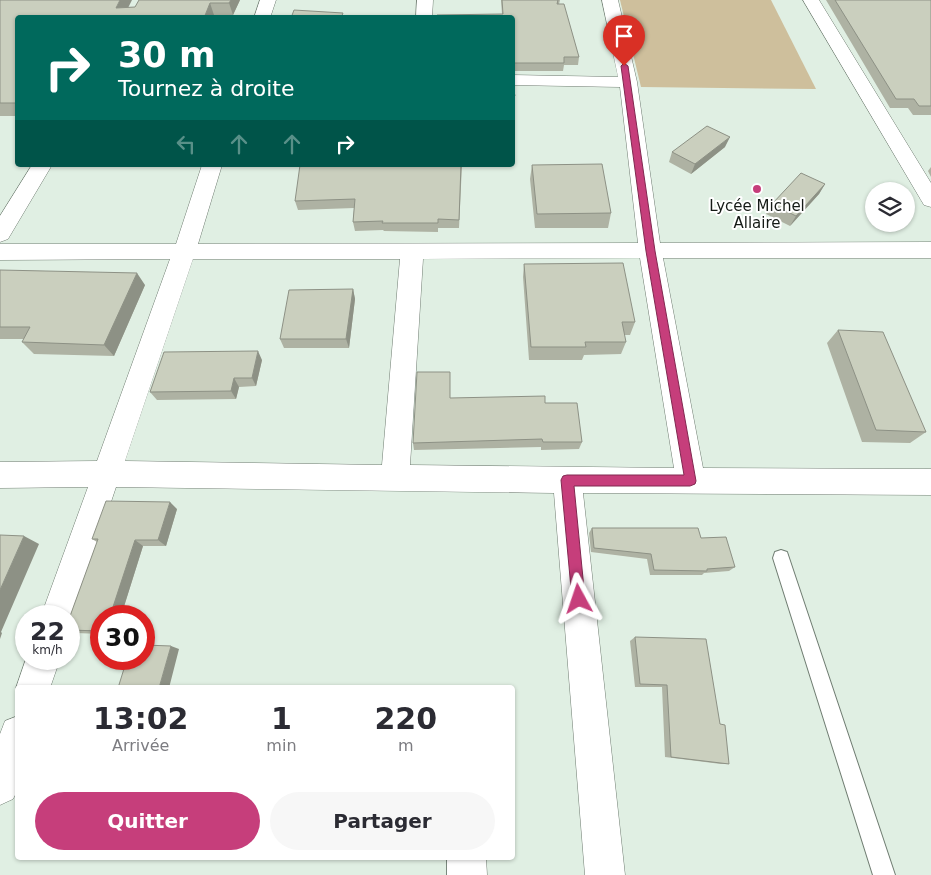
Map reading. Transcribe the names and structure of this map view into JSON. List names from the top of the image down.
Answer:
{
  "places": ["Lycée Michel Allaire"],
  "page": {
    "turn": ["30 m", "Tournez à droite"],
    "speed": "22 km/h",
    "limit": "30",
    "eta": [
      "13:02",
      "Arrivée",
      "1",
      "min",
      "220",
      "m"
    ],
    "buttons": ["Quitter", "Partager"]
  }
}
